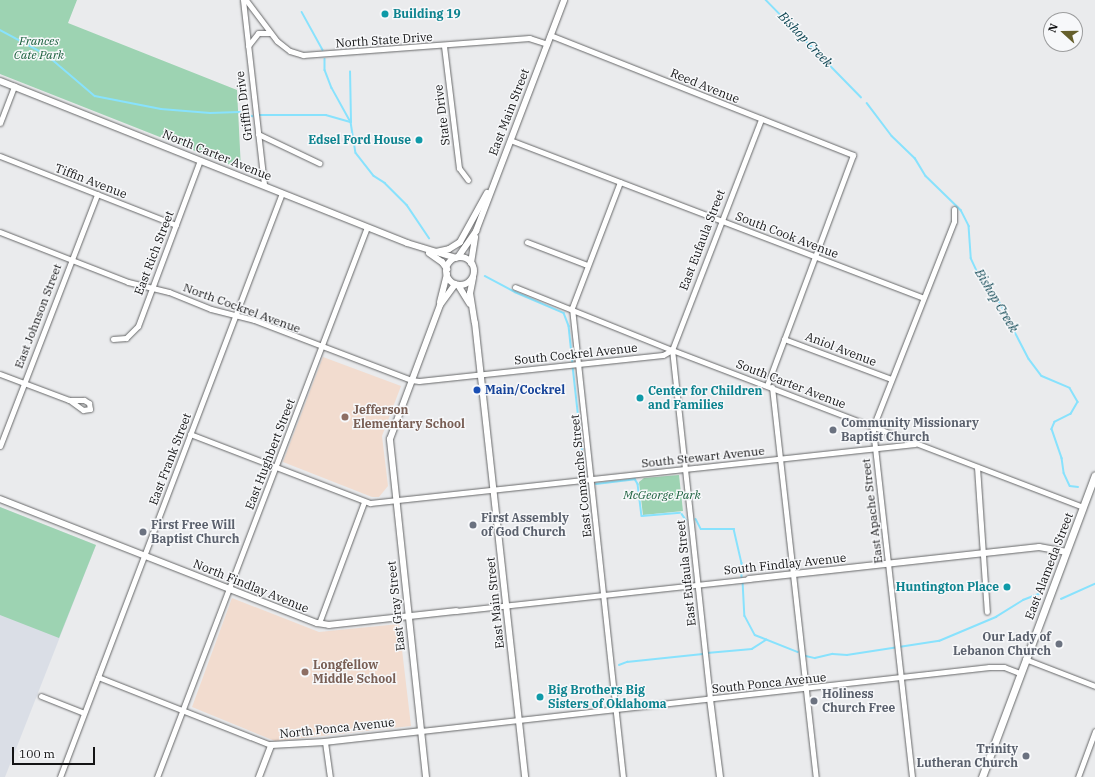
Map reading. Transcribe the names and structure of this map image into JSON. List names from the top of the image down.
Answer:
{
  "streets": {
    "main road": ["East Alameda Street"],
    "street": [
      "North State Drive",
      "Reed Avenue",
      "Griffin Drive",
      "East Main Street",
      "State Drive",
      "North Carter Avenue",
      "Tiffin Avenue",
      "South Cook Avenue",
      "East Eufaula Street",
      "East Rich Street",
      "North Cockrel Avenue",
      "East Johnson Street",
      "Aniol Avenue",
      "South Cockrel Avenue",
      "South Carter Avenue",
      "East Hughbert Street",
      "South Stewart Avenue",
      "East Frank Street",
      "East Comanche Street",
      "East Apache Street",
      "South Findlay Avenue",
      "North Findlay Avenue",
      "East Gray Street",
      "South Ponca Avenue",
      "North Ponca Avenue"
    ]
  },
  "crossings": [
    ["North State Drive", "Griffin Drive"],
    ["North State Drive", "East Main Street"],
    ["North State Drive", "State Drive"],
    ["Reed Avenue", "East Main Street"],
    ["Reed Avenue", "South Cook Avenue"],
    ["Reed Avenue", "East Eufaula Street"],
    ["Griffin Drive", "North Carter Avenue"],
    ["East Main Street", "North Carter Avenue"],
    ["East Main Street", "South Cook Avenue"],
    ["East Main Street", "North Cockrel Avenue"],
    ["East Main Street", "South Cockrel Avenue"],
    ["East Main Street", "South Stewart Avenue"],
    ["East Main Street", "South Findlay Avenue"],
    ["East Main Street", "North Findlay Avenue"],
    ["East Main Street", "South Ponca Avenue"],
    ["East Main Street", "North Ponca Avenue"],
    ["North Carter Avenue", "East Rich Street"],
    ["North Carter Avenue", "East Hughbert Street"],
    ["North Carter Avenue", "East Frank Street"],
    ["Tiffin Avenue", "East Rich Street"],
    ["Tiffin Avenue", "East Johnson Street"],
    ["South Cook Avenue", "East Eufaula Street"],
    ["South Cook Avenue", "East Comanche Street"],
    ["South Cook Avenue", "East Apache Street"],
    ["East Eufaula Street", "South Cockrel Avenue"],
    ["East Eufaula Street", "South Carter Avenue"],
    ["East Eufaula Street", "South Stewart Avenue"],
    ["East Eufaula Street", "South Findlay Avenue"],
    ["East Eufaula Street", "South Ponca Avenue"],
    ["East Rich Street", "North Cockrel Avenue"],
    ["North Cockrel Avenue", "East Johnson Street"],
    ["North Cockrel Avenue", "South Cockrel Avenue"],
    ["North Cockrel Avenue", "East Hughbert Street"],
    ["North Cockrel Avenue", "East Frank Street"],
    ["North Cockrel Avenue", "East Gray Street"],
    ["Aniol Avenue", "East Apache Street"],
    ["South Cockrel Avenue", "South Carter Avenue"],
    ["South Cockrel Avenue", "East Comanche Street"],
    ["South Carter Avenue", "South Stewart Avenue"],
    ["South Carter Avenue", "East Comanche Street"],
    ["South Carter Avenue", "East Apache Street"],
    ["South Carter Avenue", "East Alameda Street"],
    ["East Hughbert Street", "North Findlay Avenue"],
    ["East Hughbert Street", "North Ponca Avenue"],
    ["South Stewart Avenue", "East Comanche Street"],
    ["South Stewart Avenue", "East Apache Street"],
    ["South Stewart Avenue", "East Gray Street"],
    ["East Frank Street", "North Findlay Avenue"],
    ["East Frank Street", "North Ponca Avenue"],
    ["East Comanche Street", "South Findlay Avenue"],
    ["East Comanche Street", "South Ponca Avenue"],
    ["East Apache Street", "South Findlay Avenue"],
    ["East Apache Street", "South Ponca Avenue"],
    ["South Findlay Avenue", "East Alameda Street"],
    ["South Findlay Avenue", "North Findlay Avenue"],
    ["East Alameda Street", "South Ponca Avenue"],
    ["North Findlay Avenue", "East Gray Street"],
    ["East Gray Street", "North Ponca Avenue"],
    ["South Ponca Avenue", "North Ponca Avenue"]
  ],
  "water": ["Bishop Creek"],
  "parks": ["Frances Cate Park", "McGeorge Park"],
  "places": [
    "Building 19",
    "Edsel Ford House",
    "Main/Cockrel",
    "Center for Children and Families",
    "Jefferson Elementary School",
    "Community Missionary Baptist Church",
    "First Assembly of God Church",
    "First Free Will Baptist Church",
    "Huntington Place",
    "Our Lady of Lebanon Church",
    "Longfellow Middle School",
    "Big Brothers Big Sisters of Oklahoma",
    "Holiness Church Free",
    "Trinity Lutheran Church"
  ],
  "scale_bar": "100 m",
  "north": "left"
}
